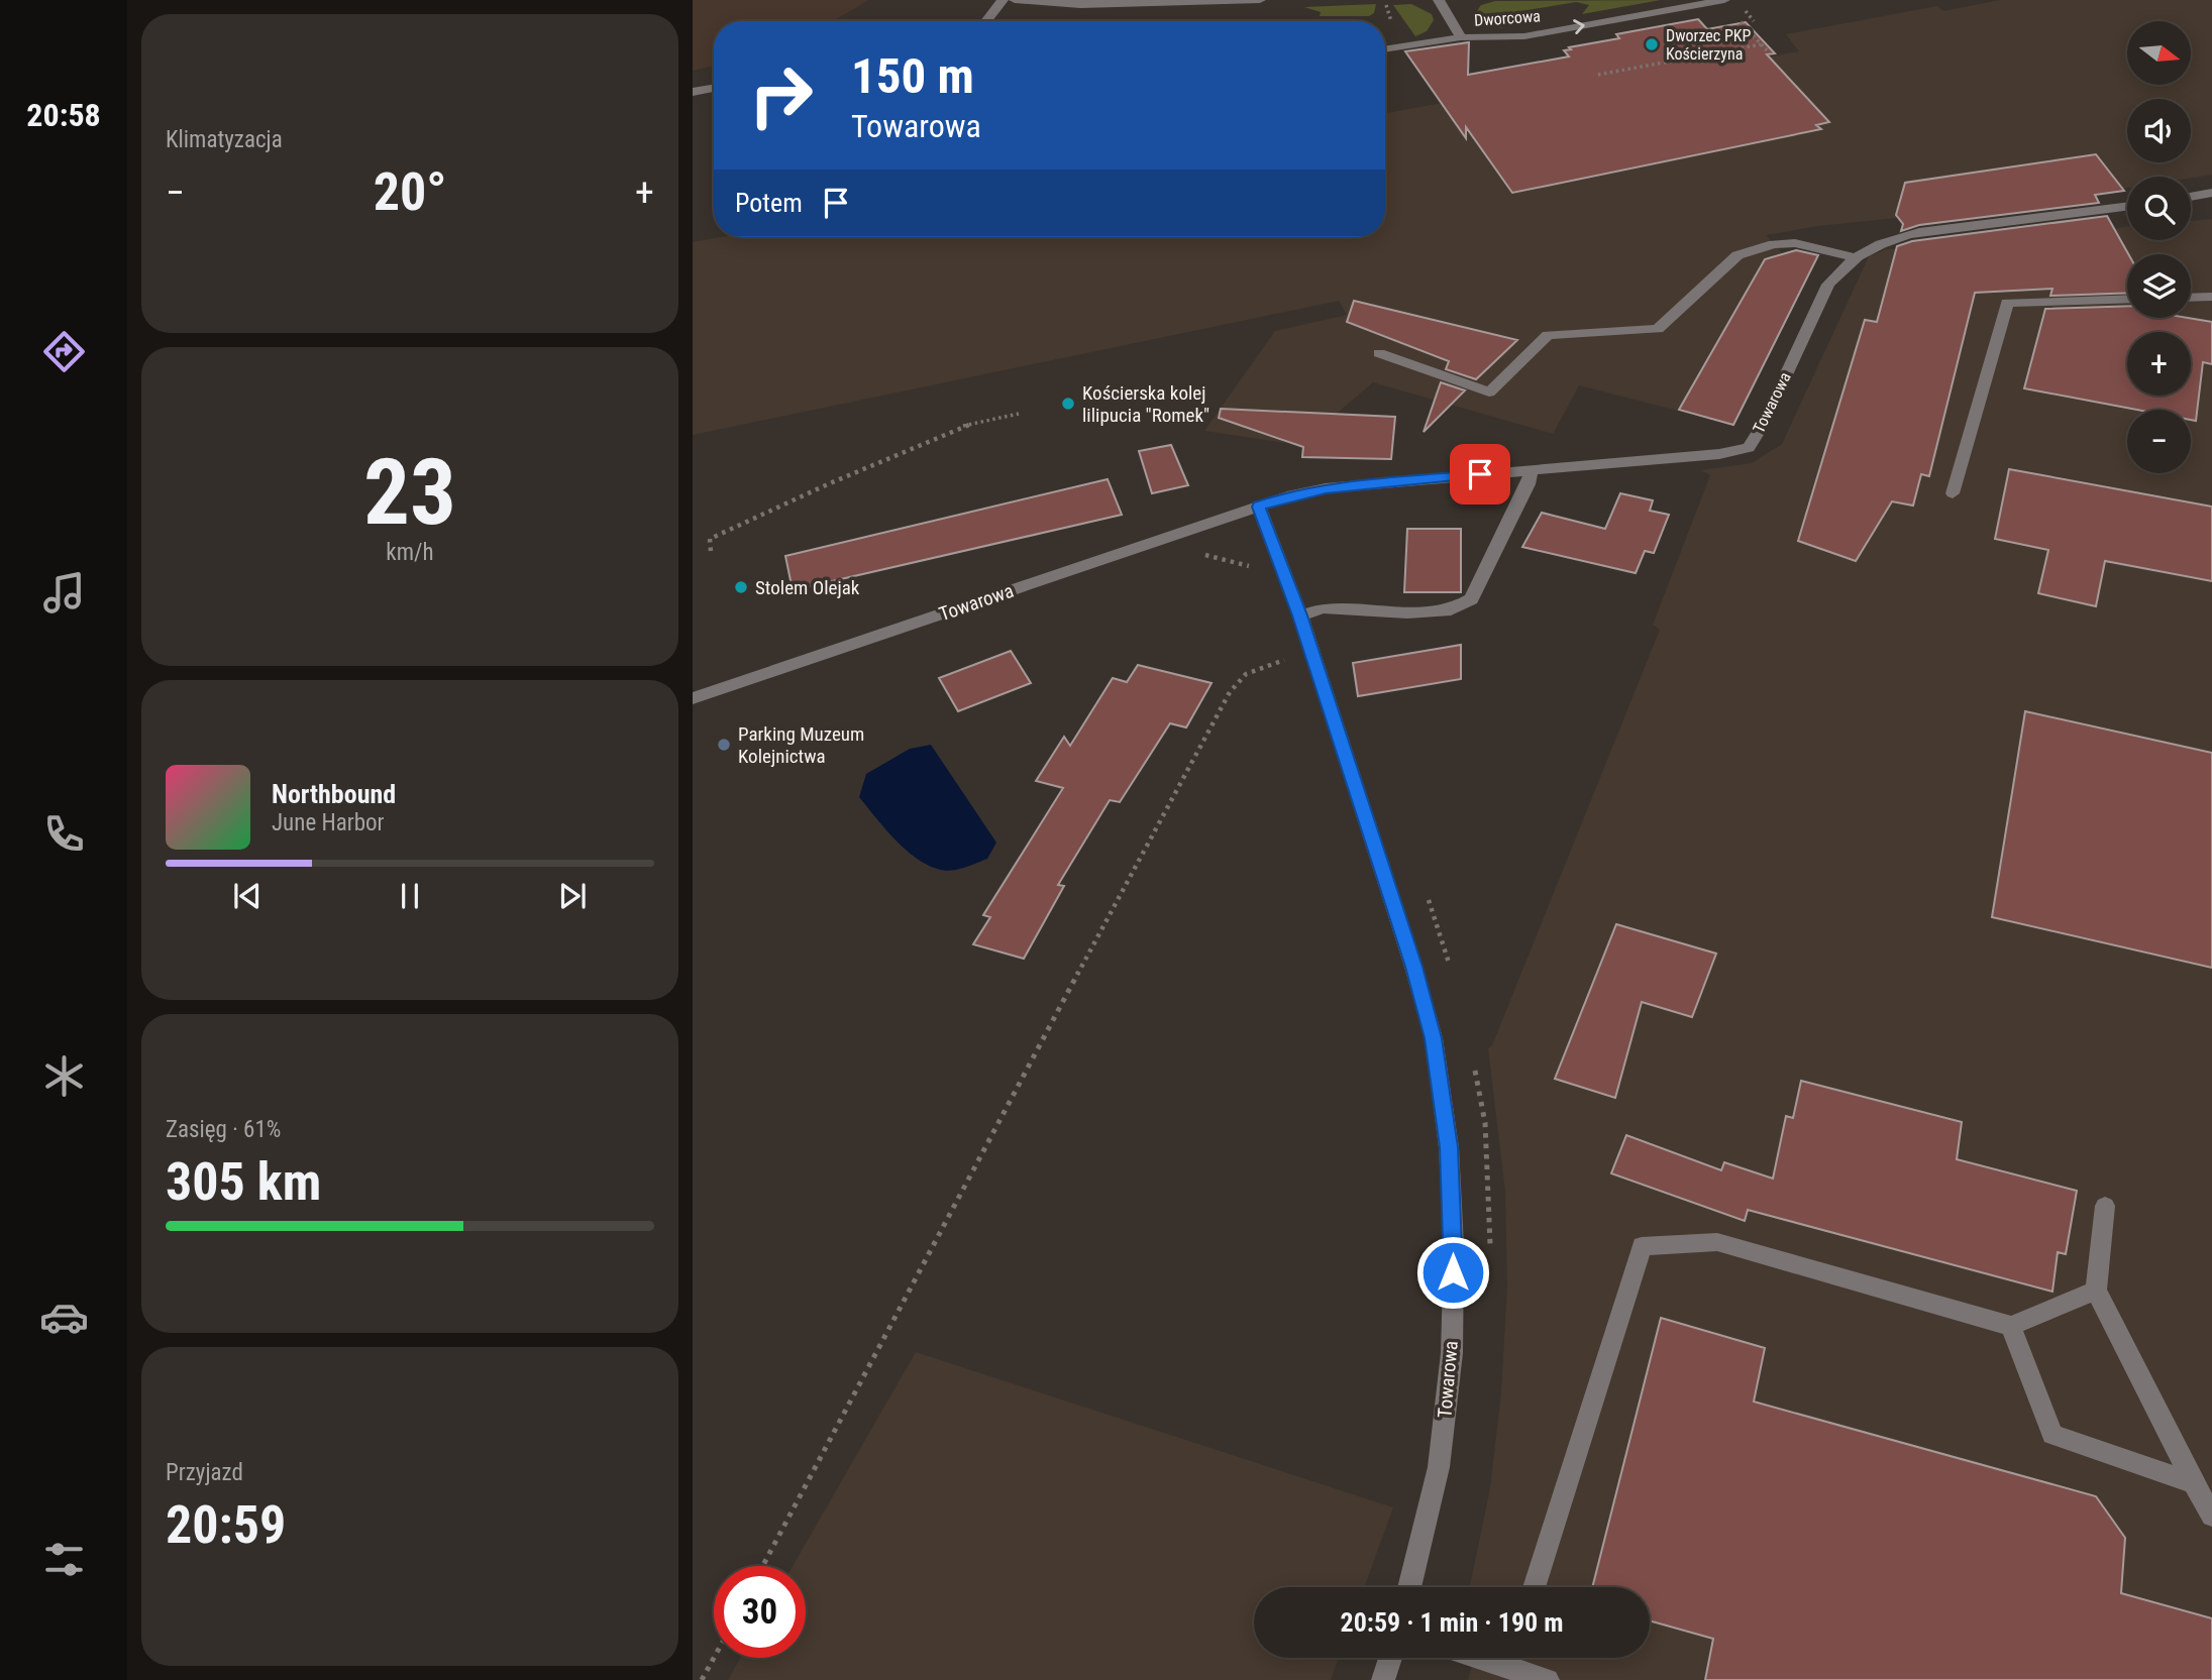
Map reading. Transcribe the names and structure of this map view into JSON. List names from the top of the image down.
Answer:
{
  "streets": {
    "street": ["Dworcowa", "Towarowa"]
  },
  "one_way": ["Dworcowa"],
  "places": [
    "Dworzec PKP Kościerzyna",
    "Kościerska kolej lilipucia \"Romek\"",
    "Stolem Olejak",
    "Parking Muzeum Kolejnictwa"
  ],
  "north": "right",
  "page": {
    "tabs": "20:58",
    "tile": [
      "Klimatyzacja",
      ["23", "km/h"],
      ["Zasięg · 61%", "305 km"],
      ["Przyjazd", "20:59"]
    ],
    "map_buttons": ["+", "−"],
    "turn": ["150 m", "Towarowa"],
    "heat": ["−", "20°", "+"],
    "then": "Potem",
    "song": ["Northbound", "June Harbor"],
    "limit": "30",
    "trip": "20:59 · 1 min · 190 m"
  }
}
